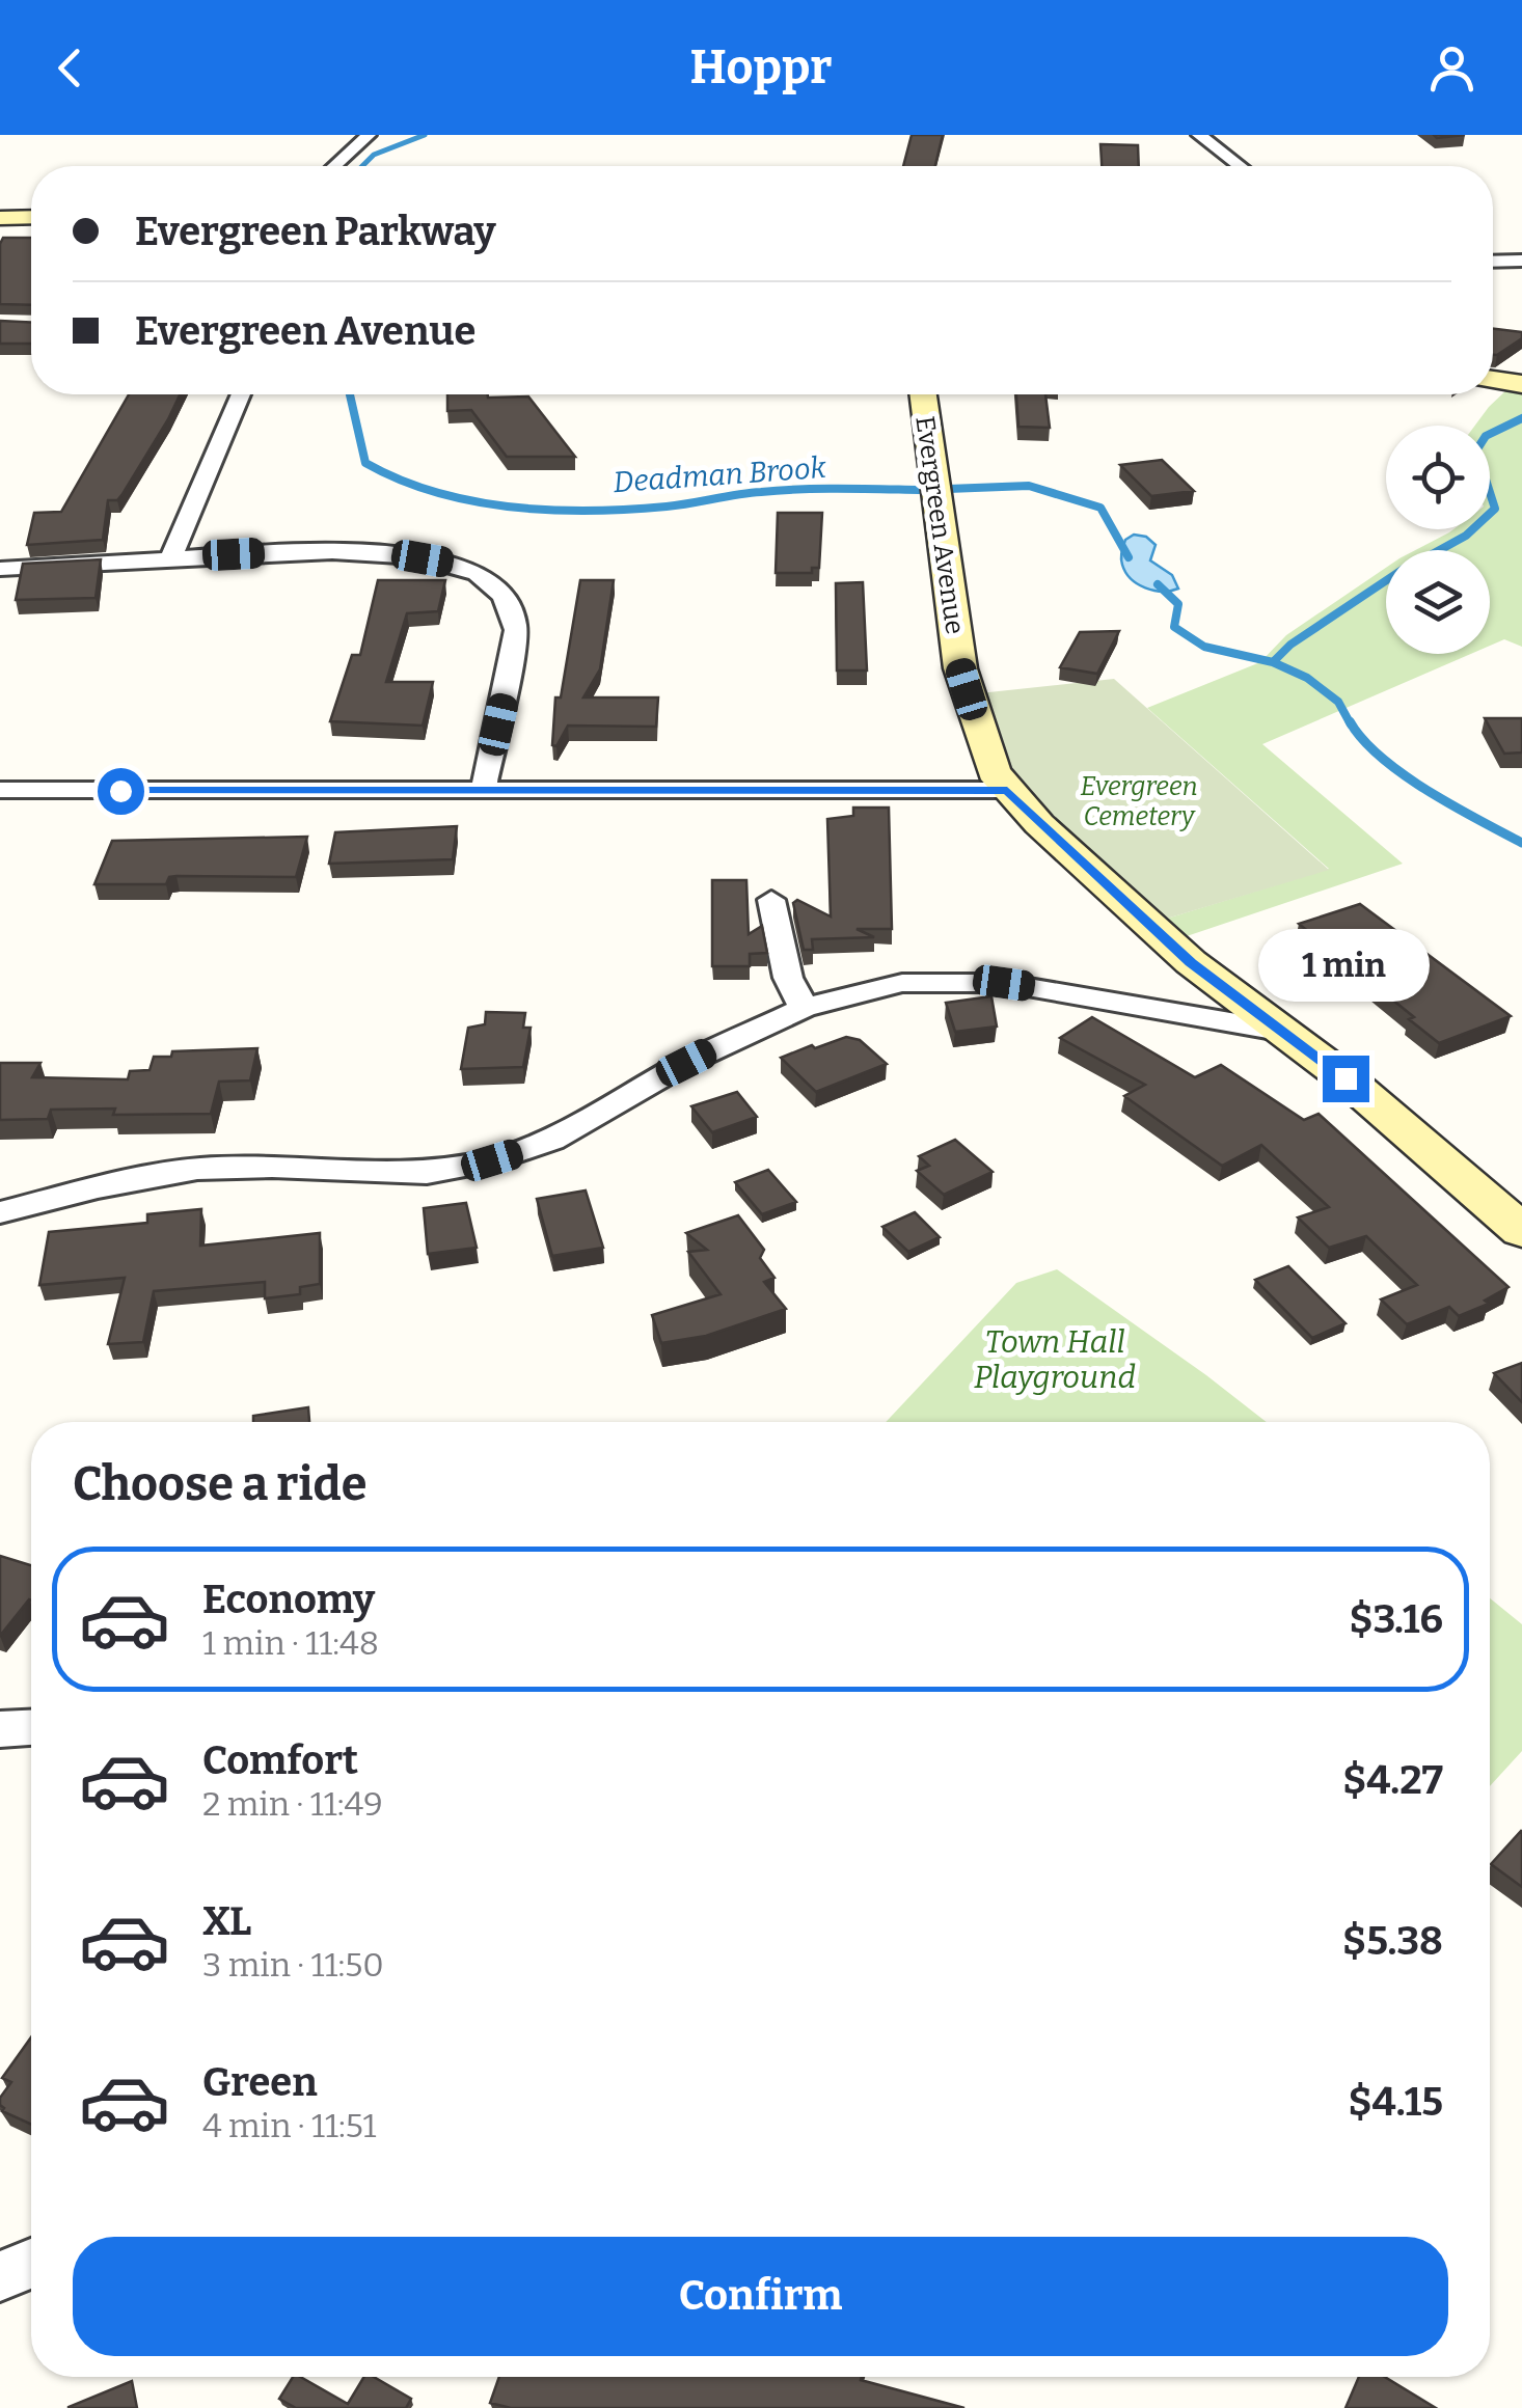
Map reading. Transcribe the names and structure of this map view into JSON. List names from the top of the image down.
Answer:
{
  "streets": {
    "main road": ["Evergreen Avenue"]
  },
  "water": ["Deadman Brook"],
  "parks": ["Evergreen Cemetery", "Town Hall Playground"],
  "page": {
    "header": "Hoppr",
    "banner": ["Evergreen Parkway", "Evergreen Avenue"],
    "bubble": "1 min",
    "heading": "Choose a ride",
    "list": [
      {
        "name": "Economy",
        "note": "1 min · 11:48",
        "value": "$3.16"
      },
      {
        "name": "Comfort",
        "note": "2 min · 11:49",
        "value": "$4.27"
      },
      {
        "name": "XL",
        "note": "3 min · 11:50",
        "value": "$5.38"
      },
      {
        "name": "Green",
        "note": "4 min · 11:51",
        "value": "$4.15"
      }
    ],
    "buttons": "Confirm"
  }
}
